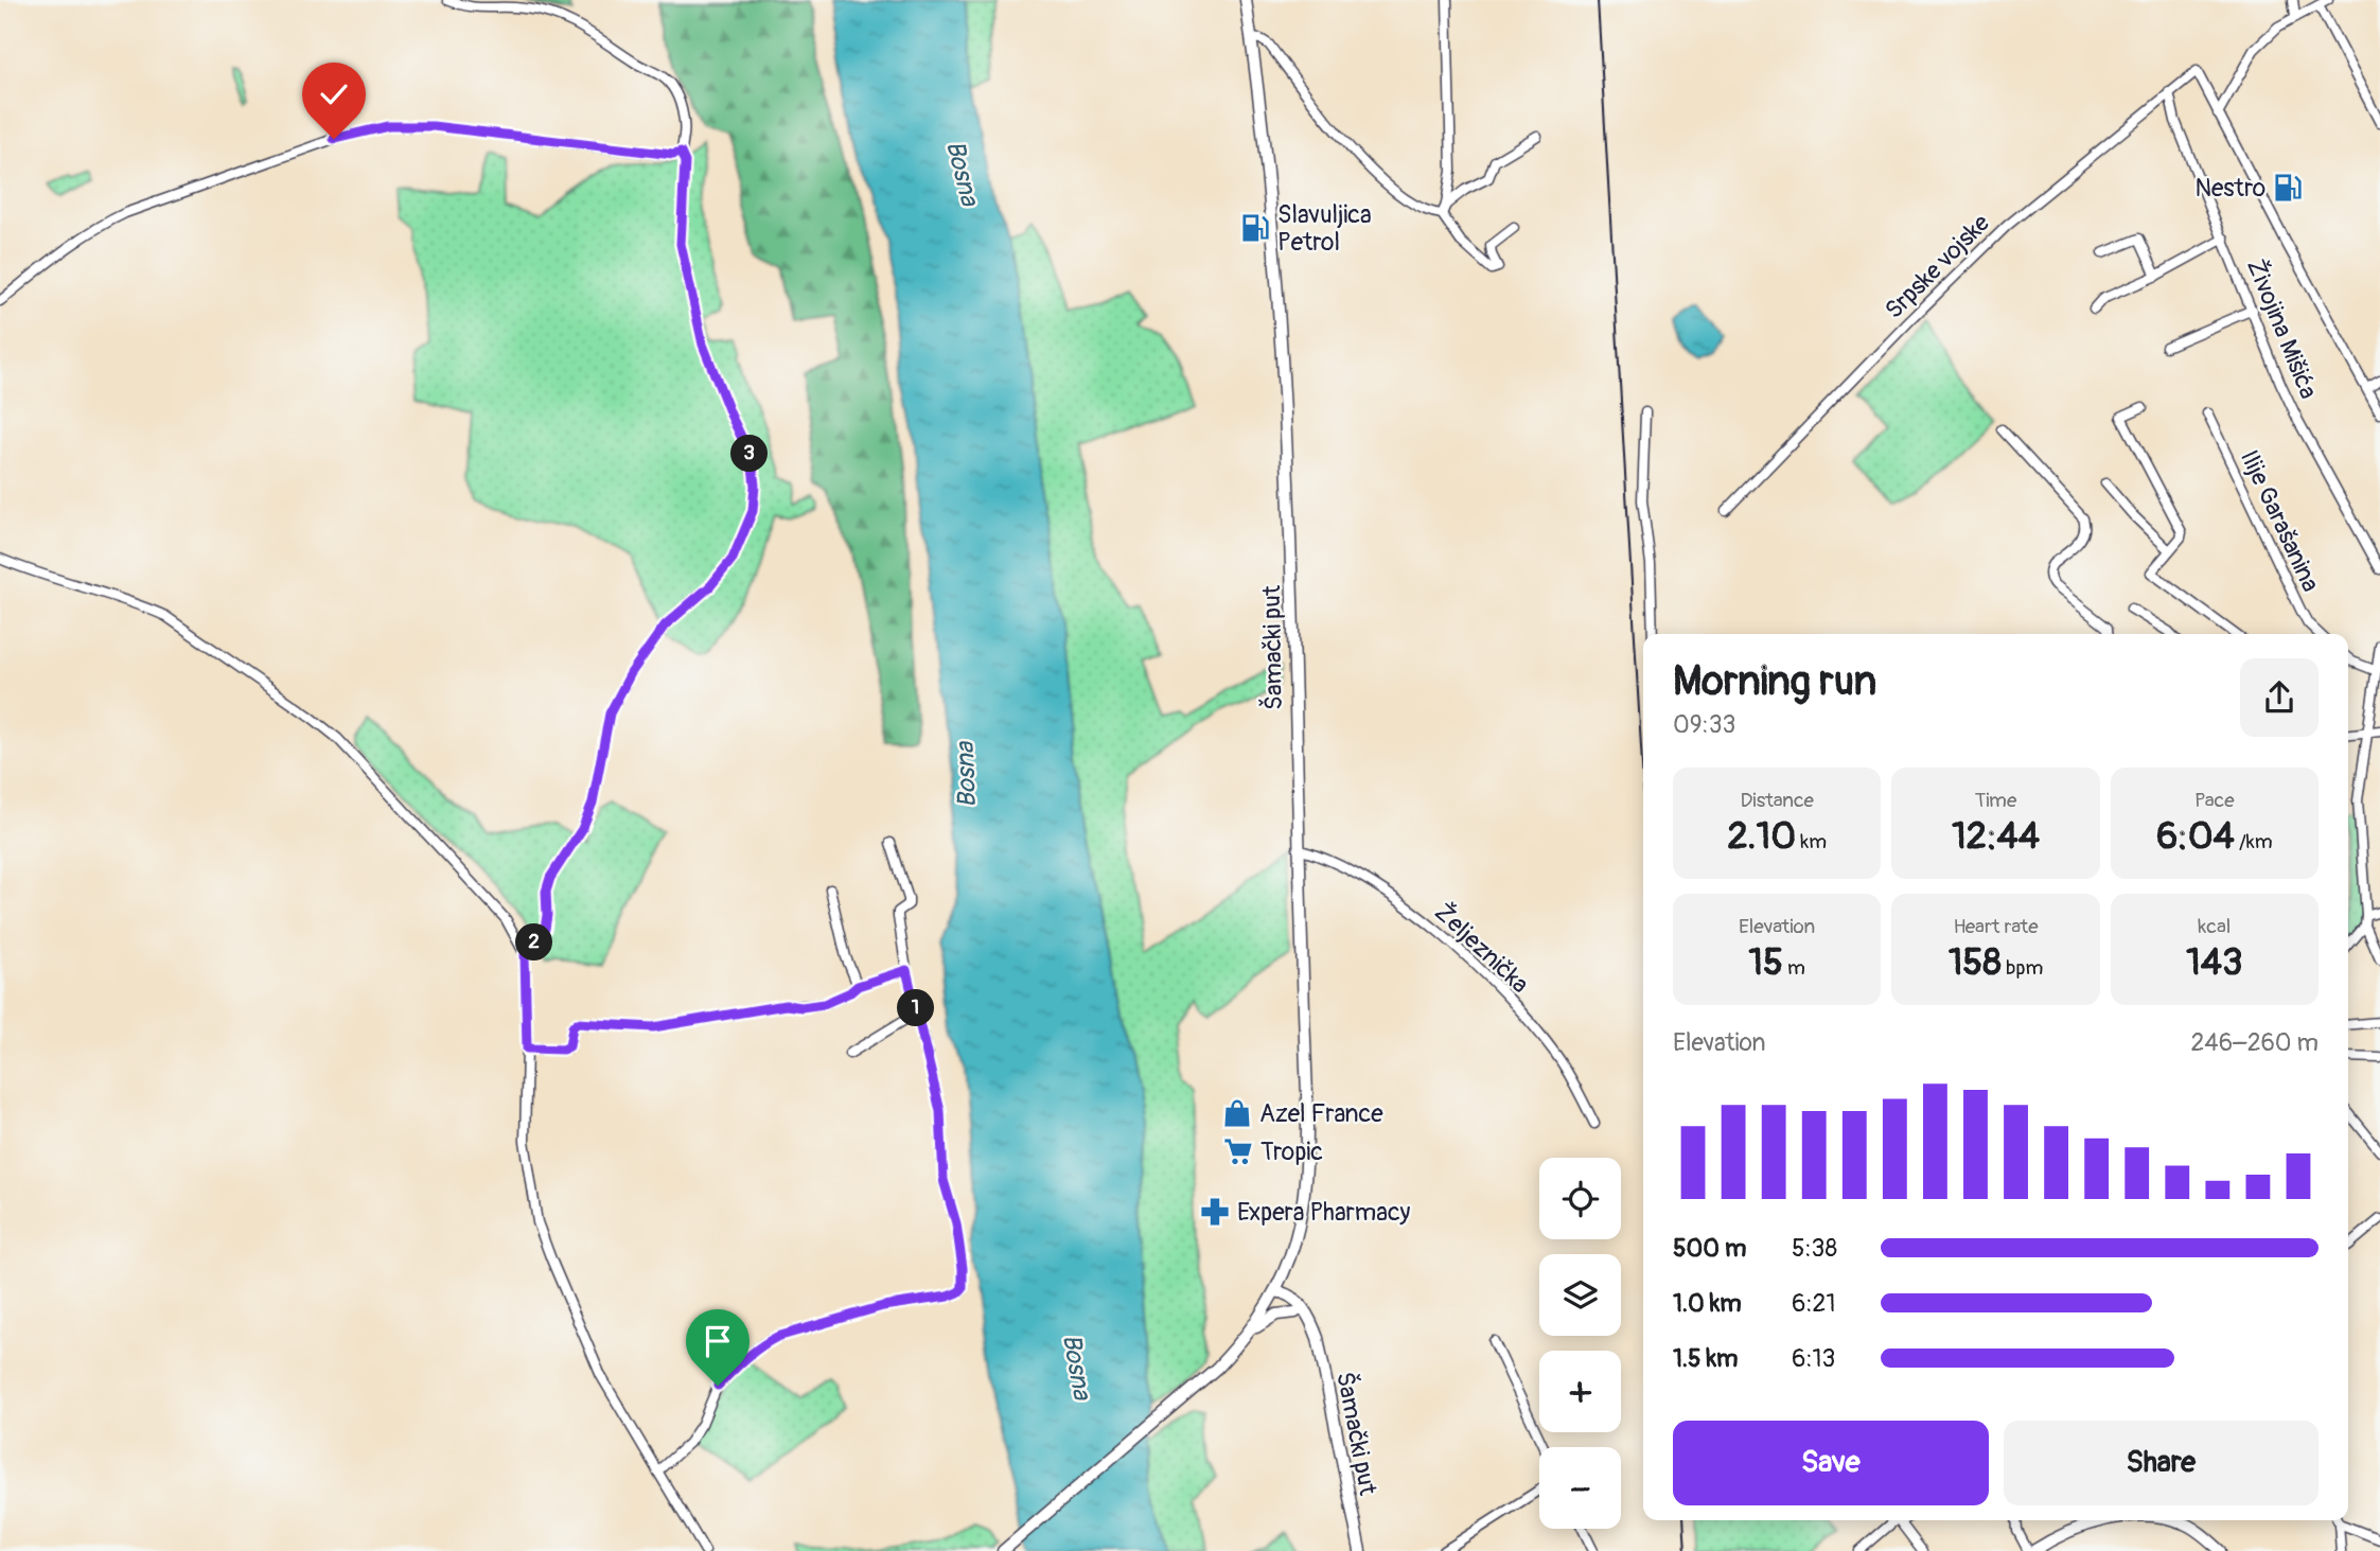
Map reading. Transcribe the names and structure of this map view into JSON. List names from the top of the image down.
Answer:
{
  "streets": {
    "main road": ["Šamački put"],
    "street": [
      "Srpske vojske",
      "Živojina Mišića",
      "Ilije Garašanina",
      "Željeznička"
    ]
  },
  "crossings": [
    ["Srpske vojske", "Živojina Mišića"],
    ["Šamački put", "Željeznička"]
  ],
  "water": ["Bosna"],
  "places": {
    "fuel station": ["Nestro", "Slavuljica Petrol"],
    "shop": ["Azel France"],
    "supermarket": ["Tropic"],
    "pharmacy": ["Expera Pharmacy"]
  },
  "page": {
    "pins": ["3", "2", "1"],
    "heading": ["Morning run", "09:33"],
    "stats": [
      ["Distance", "2.10 km"],
      ["Time", "12:44"],
      ["Pace", "6:04 /km"],
      ["Elevation", "15 m"],
      ["Heart rate", "158 bpm"],
      ["kcal", "143"]
    ],
    "chart": ["Elevation", "246–260 m"],
    "map_buttons": ["+", "−"],
    "list": [
      {
        "name": "500 m",
        "note": "5:38"
      },
      {
        "name": "1.0 km",
        "note": "6:21"
      },
      {
        "name": "1.5 km",
        "note": "6:13"
      }
    ],
    "buttons": ["Save", "Share"]
  }
}
